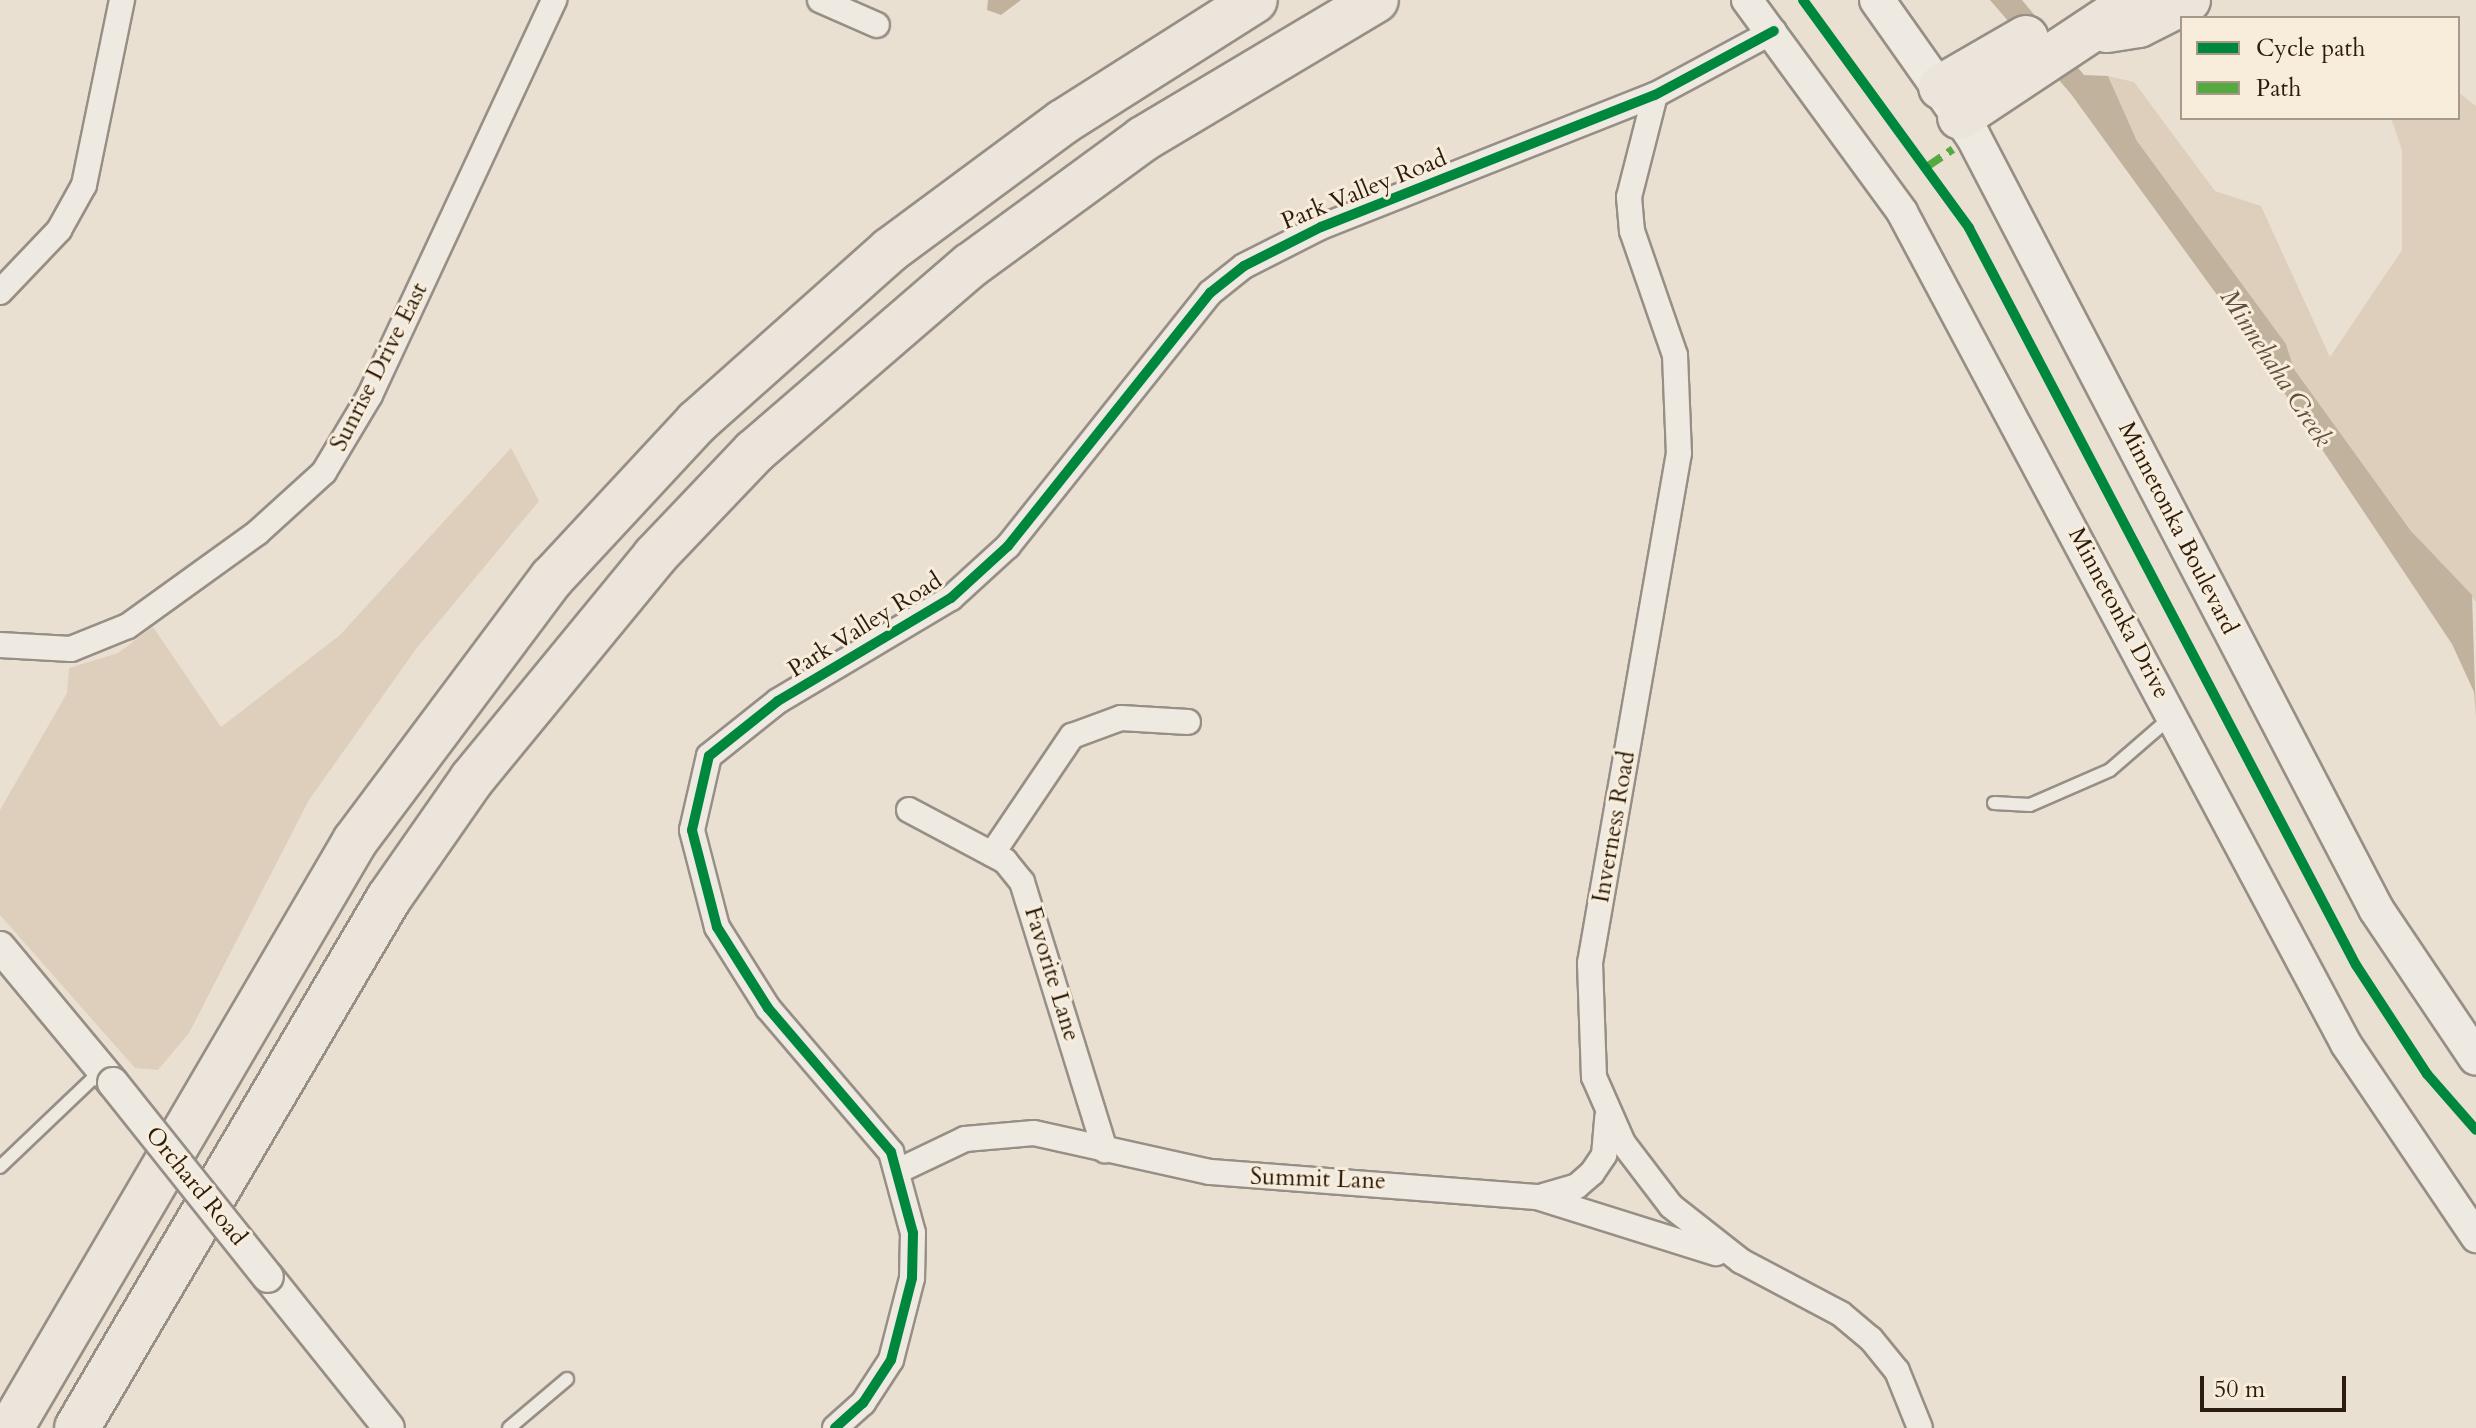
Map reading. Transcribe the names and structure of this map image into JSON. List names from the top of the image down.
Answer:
{
  "streets": {
    "main road": ["Minnetonka Boulevard"],
    "street": [
      "Park Valley Road",
      "Sunrise Drive East",
      "Minnetonka Drive",
      "Inverness Road",
      "Favorite Lane",
      "Summit Lane",
      "Orchard Road"
    ]
  },
  "crossings": [
    ["Park Valley Road", "Minnetonka Drive"],
    ["Park Valley Road", "Inverness Road"],
    ["Park Valley Road", "Summit Lane"],
    ["Inverness Road", "Summit Lane"],
    ["Favorite Lane", "Summit Lane"]
  ],
  "water": ["Minnehaha Creek"],
  "legend": ["Cycle path", "Path"],
  "scale_bar": "50 m"
}
